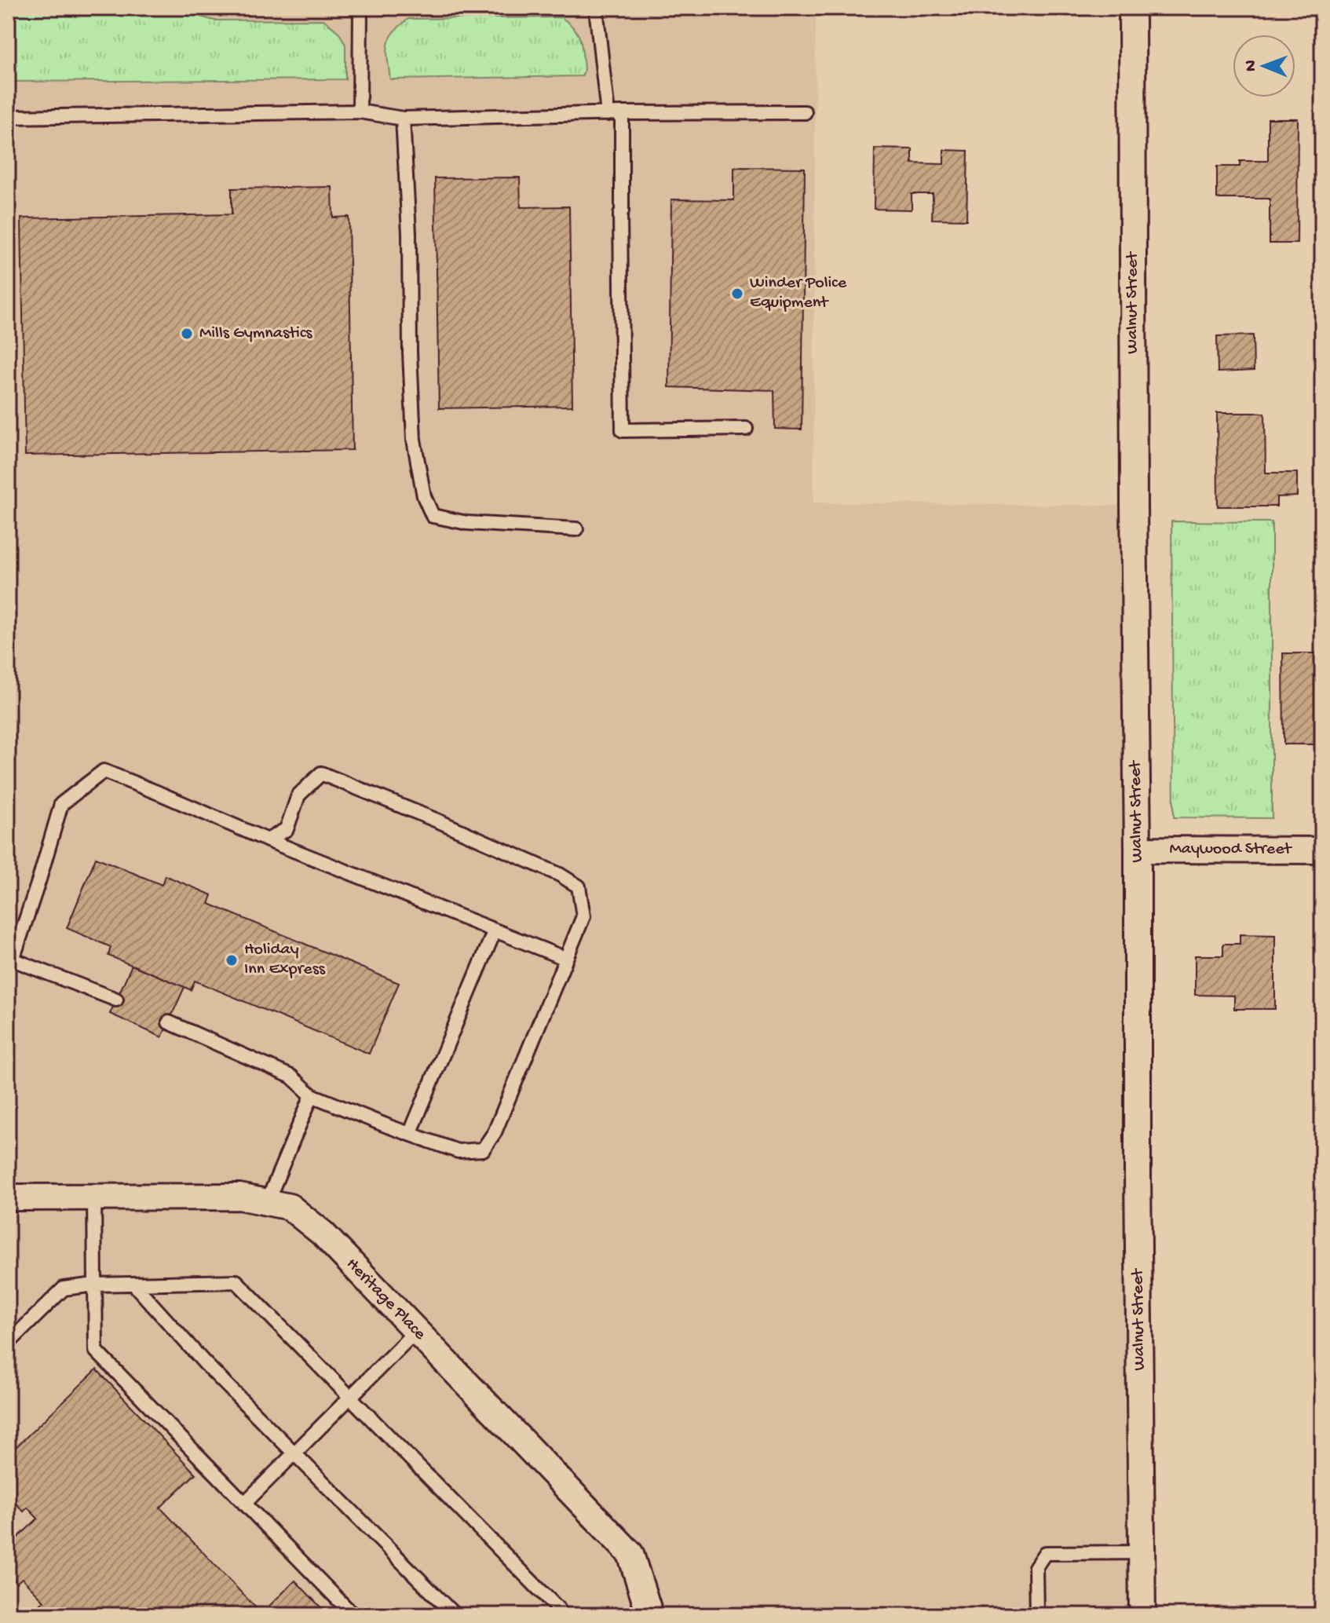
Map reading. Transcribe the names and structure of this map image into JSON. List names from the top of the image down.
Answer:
{
  "streets": {
    "street": ["Walnut Street", "Maywood Street", "Heritage Place"]
  },
  "crossings": [
    ["Walnut Street", "Maywood Street"]
  ],
  "places": ["Winder Police Equipment", "Mills Gymnastics", "Holiday Inn Express"],
  "north": "left"
}
